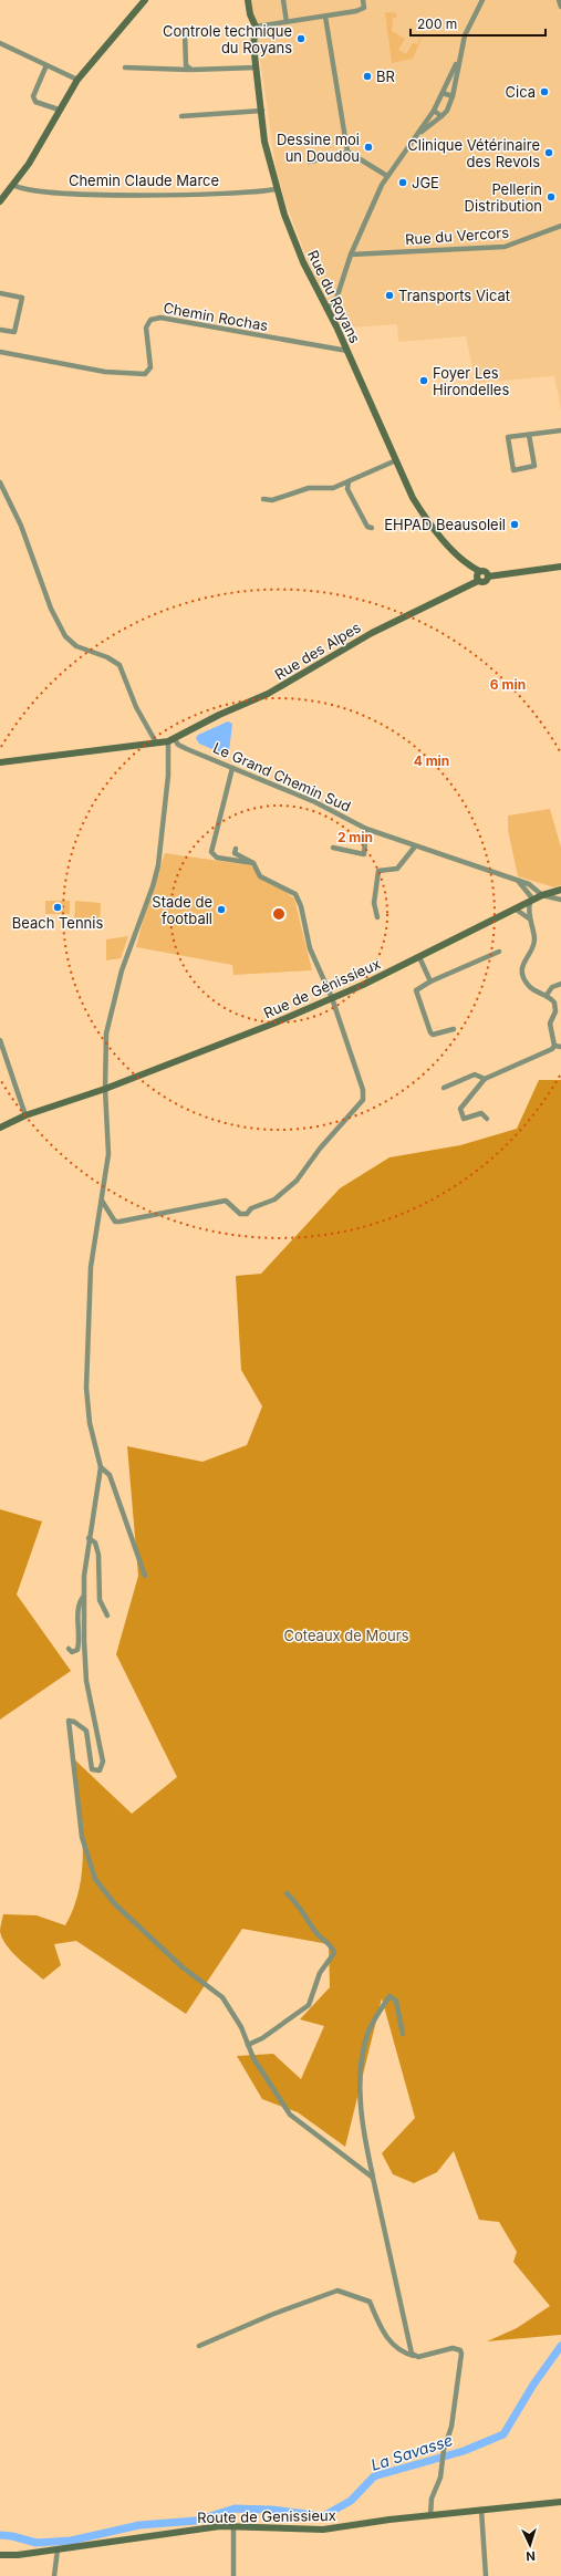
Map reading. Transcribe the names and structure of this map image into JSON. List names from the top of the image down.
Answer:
{
  "streets": {
    "street": [
      "Chemin Claude Marce",
      "Rue du Vercors",
      "Rue du Royans",
      "Chemin Rochas",
      "Rue des Alpes",
      "Le Grand Chemin Sud",
      "Rue de Génissieux",
      "Route de Genissieux"
    ]
  },
  "crossings": [
    ["Chemin Claude Marce", "Rue du Royans"],
    ["Rue du Royans", "Chemin Rochas"],
    ["Rue du Royans", "Rue des Alpes"],
    ["Rue des Alpes", "Le Grand Chemin Sud"],
    ["Le Grand Chemin Sud", "Rue de Génissieux"]
  ],
  "water": ["La Savasse"],
  "parks": ["Coteaux de Mours"],
  "places": [
    "Controle technique du Royans",
    "BR",
    "Cica",
    "Dessine moi un Doudou",
    "Clinique Vétérinaire des Revols",
    "JGE",
    "Pellerin Distribution",
    "Transports Vicat",
    "Foyer Les Hirondelles",
    "EHPAD Beausoleil",
    "Beach Tennis",
    "Stade de football"
  ],
  "scale_bar": "200 m",
  "north": "bottom",
  "rings": ["6 min", "4 min", "2 min"]
}
